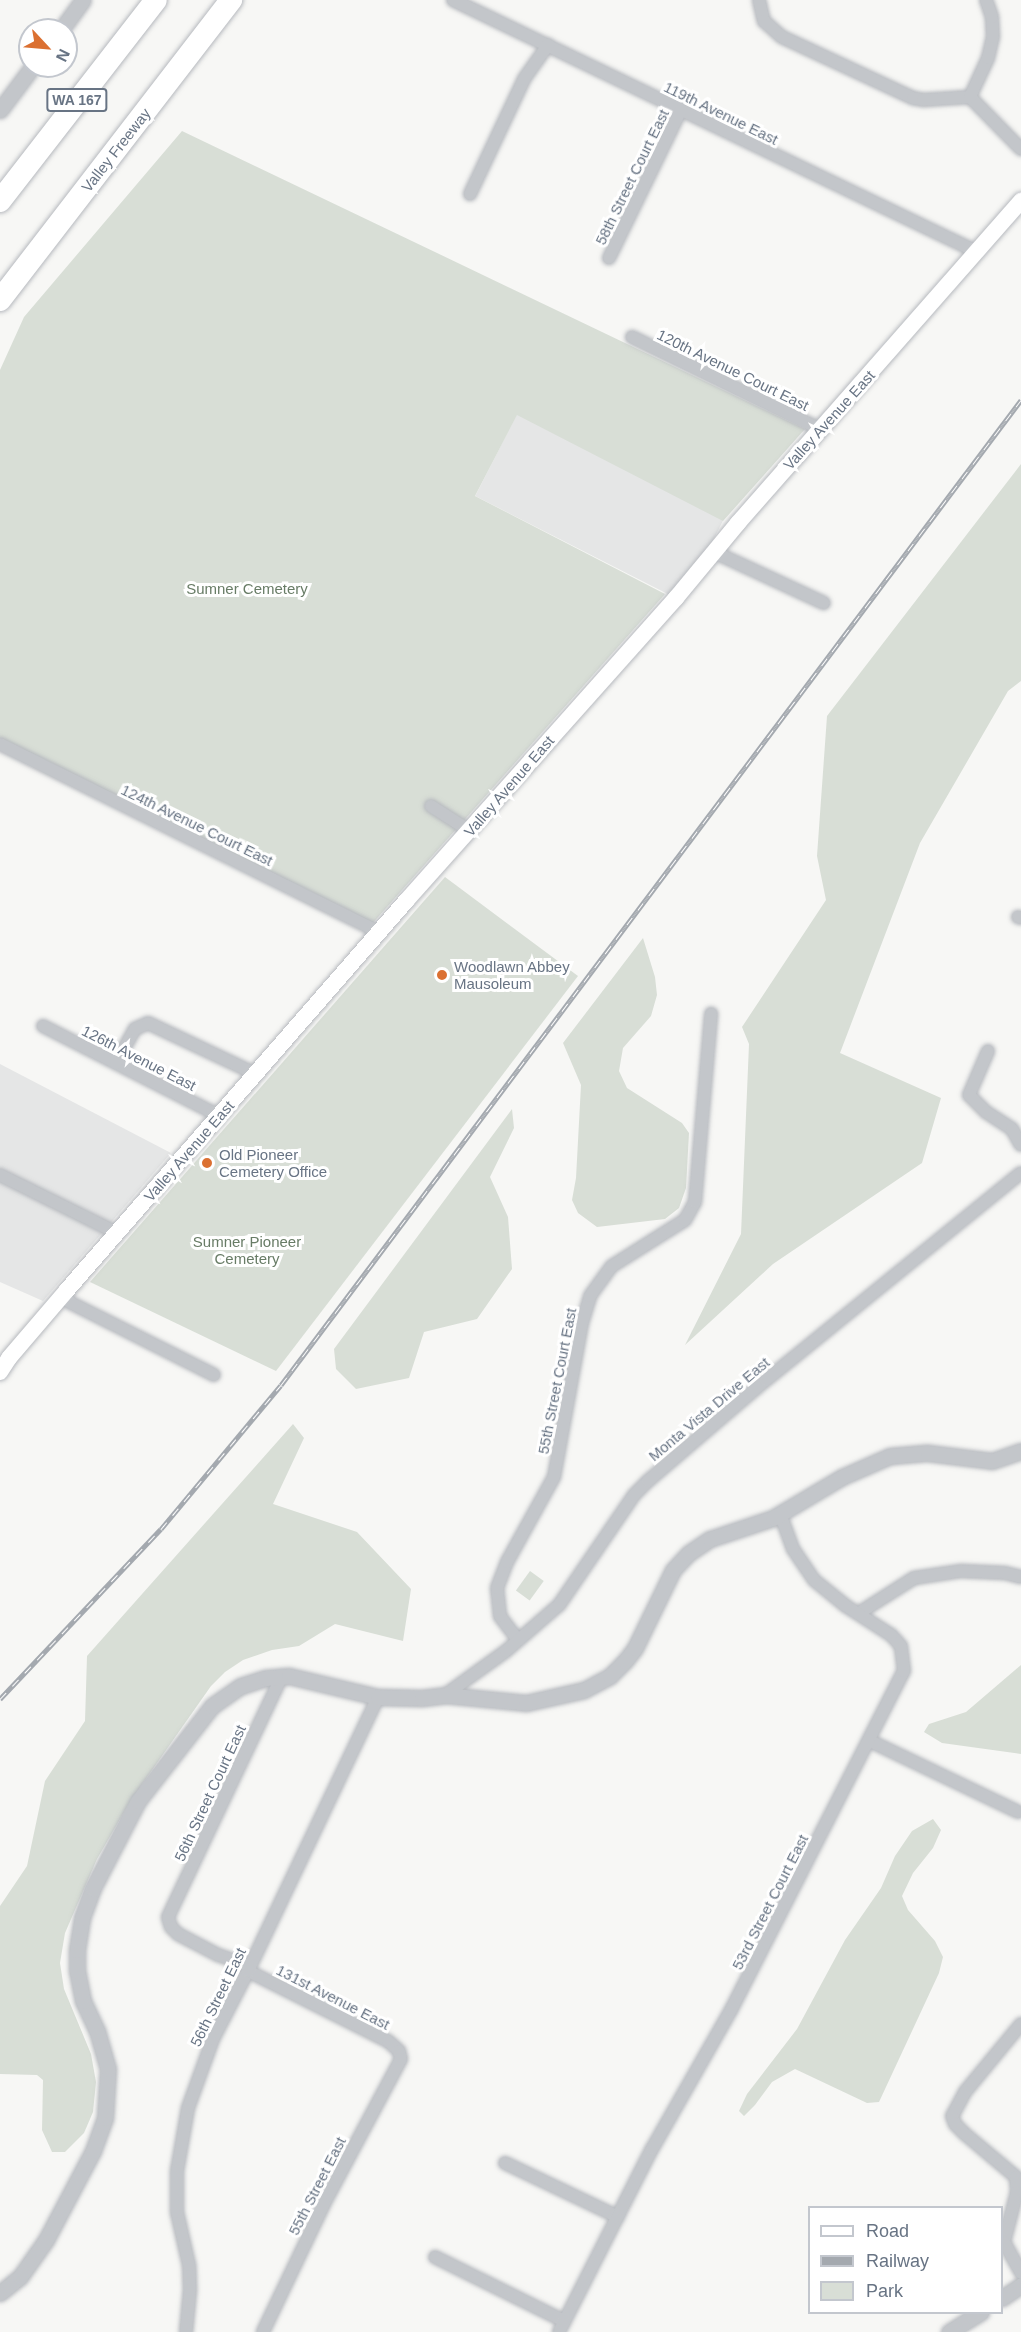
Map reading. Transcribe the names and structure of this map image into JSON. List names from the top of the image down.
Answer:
{
  "streets": {
    "highway": ["WA 167", "Valley Freeway"],
    "main road": ["Valley Avenue East"],
    "street": [
      "119th Avenue East",
      "58th Street Court East",
      "120th Avenue Court East",
      "124th Avenue Court East",
      "126th Avenue East",
      "55th Street Court East",
      "Monta Vista Drive East",
      "56th Street Court East",
      "53rd Street Court East",
      "56th Street East",
      "131st Avenue East",
      "55th Street East"
    ]
  },
  "crossings": [
    ["119th Avenue East", "58th Street Court East"],
    ["119th Avenue East", "Valley Avenue East"],
    ["120th Avenue Court East", "Valley Avenue East"],
    ["Valley Avenue East", "124th Avenue Court East"],
    ["Valley Avenue East", "126th Avenue East"],
    ["55th Street Court East", "Monta Vista Drive East"],
    ["56th Street Court East", "131st Avenue East"],
    ["56th Street East", "131st Avenue East"],
    ["131st Avenue East", "55th Street East"]
  ],
  "parks": ["Sumner Cemetery", "Sumner Pioneer Cemetery"],
  "places": ["Woodlawn Abbey Mausoleum", "Old Pioneer Cemetery Office"],
  "legend": ["Road", "Railway", "Park"],
  "north": "bottom right"
}
